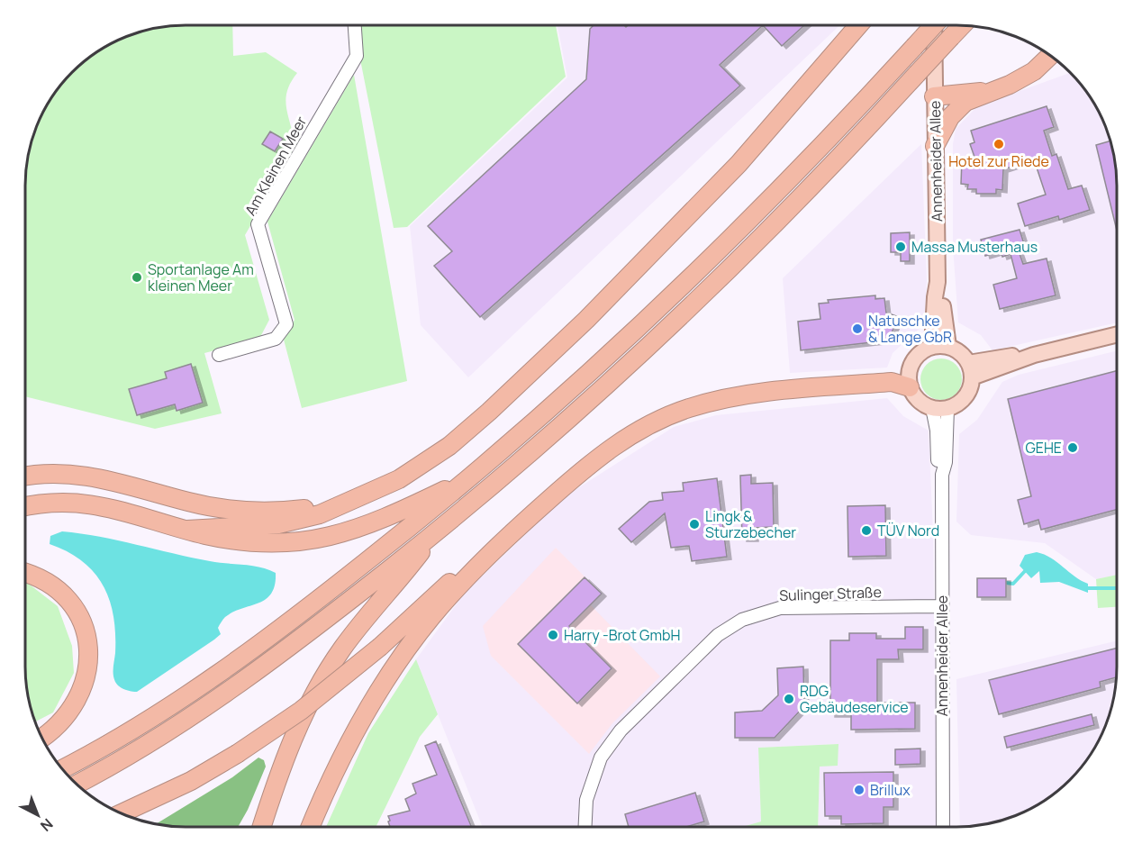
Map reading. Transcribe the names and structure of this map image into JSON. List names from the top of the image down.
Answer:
{
  "streets": {
    "main road": ["Annenheider Allee"],
    "street": ["Am Kleinen Meer", "Sulinger Straße"]
  },
  "crossings": [
    ["Annenheider Allee", "Sulinger Straße"]
  ],
  "places": [
    "Hotel zur Riede",
    "Massa Musterhaus",
    "Sportanlage Am kleinen Meer",
    "Natuschke & Lange GbR",
    "GEHE",
    "Lingk & Sturzebecher",
    "TÜV Nord",
    "Harry -Brot GmbH",
    "RDG Gebäudeservice",
    "Brillux"
  ],
  "north": "bottom right"
}
